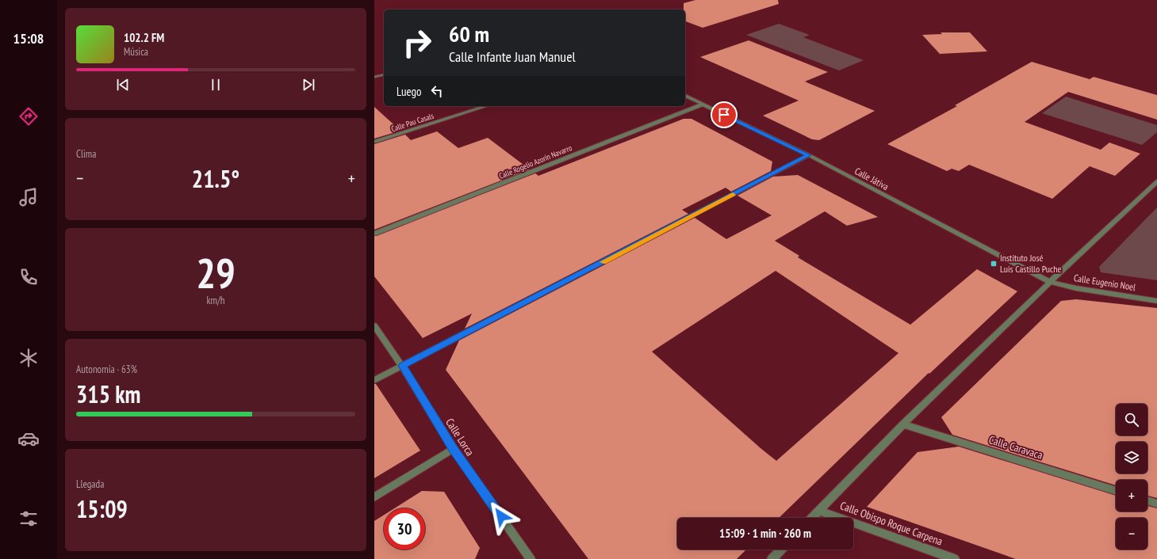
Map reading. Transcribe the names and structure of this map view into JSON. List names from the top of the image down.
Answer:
{
  "streets": {
    "street": [
      "Calle Pau Casals",
      "Calle Rogelio Azorín Navarro",
      "Calle Játiva",
      "Calle Eugenio Noel",
      "Calle Lorca",
      "Calle Caravaca",
      "Calle Obispo Roque Carpena"
    ]
  },
  "crossings": [
    ["Calle Rogelio Azorín Navarro", "Calle Játiva"],
    ["Calle Játiva", "Calle Eugenio Noel"]
  ],
  "places": {
    "transit": ["Instituto José Luis Castillo Puche"]
  },
  "page": {
    "tabs": "15:08",
    "turn": ["60 m", "Calle Infante Juan Manuel"],
    "song": ["102.2 FM", "Música"],
    "then": "Luego",
    "tile": [
      "Clima",
      ["29", "km/h"],
      ["Autonomía · 63%", "315 km"],
      ["Llegada", "15:09"]
    ],
    "heat": ["−", "21.5°", "+"],
    "map_buttons": ["+", "−"],
    "limit": "30",
    "trip": "15:09 · 1 min · 260 m"
  }
}
